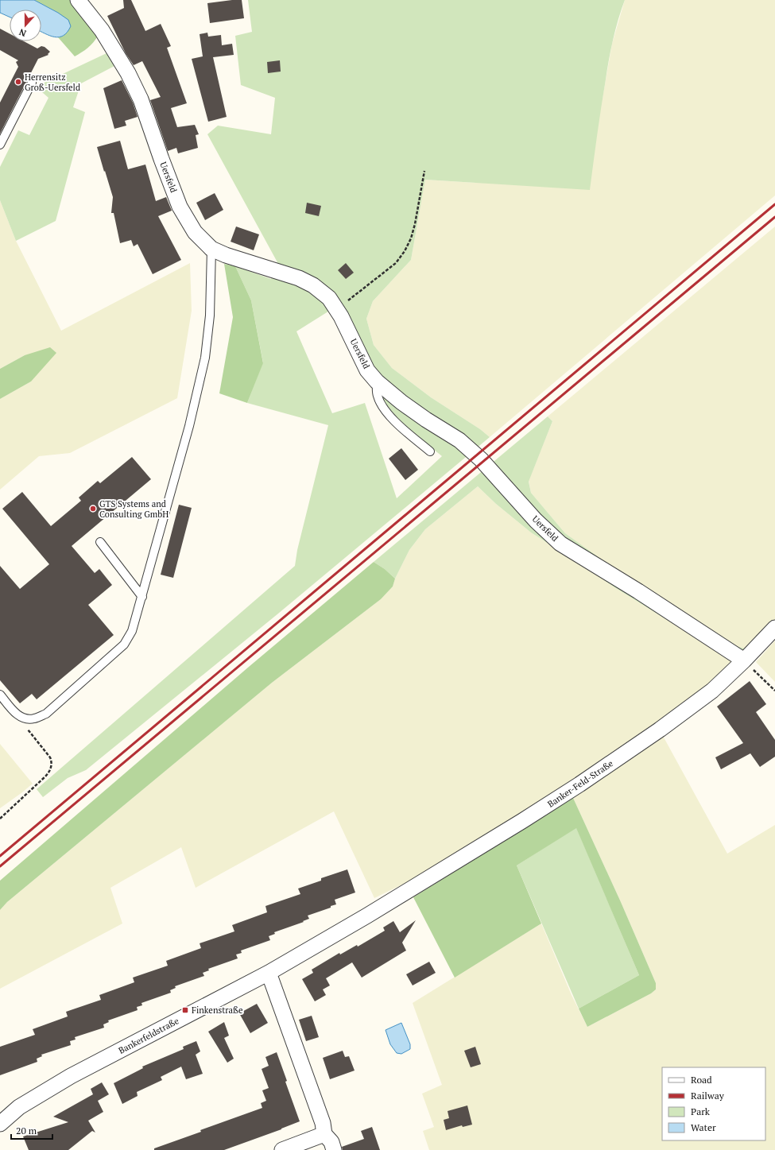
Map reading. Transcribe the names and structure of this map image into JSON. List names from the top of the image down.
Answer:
{
  "streets": {
    "street": ["Uersfeld", "Banker-Feld-Straße", "Bankerfeldstraße"]
  },
  "crossings": [
    ["Uersfeld", "Banker-Feld-Straße"],
    ["Banker-Feld-Straße", "Bankerfeldstraße"]
  ],
  "places": {
    "other": ["Herrensitz Groß-Uersfeld", "GTS Systems and Consulting GmbH"],
    "transit": ["Finkenstraße"]
  },
  "legend": [
    "Road",
    "Railway",
    "Park",
    "Water"
  ],
  "scale_bar": "20 m",
  "north": "bottom"
}
